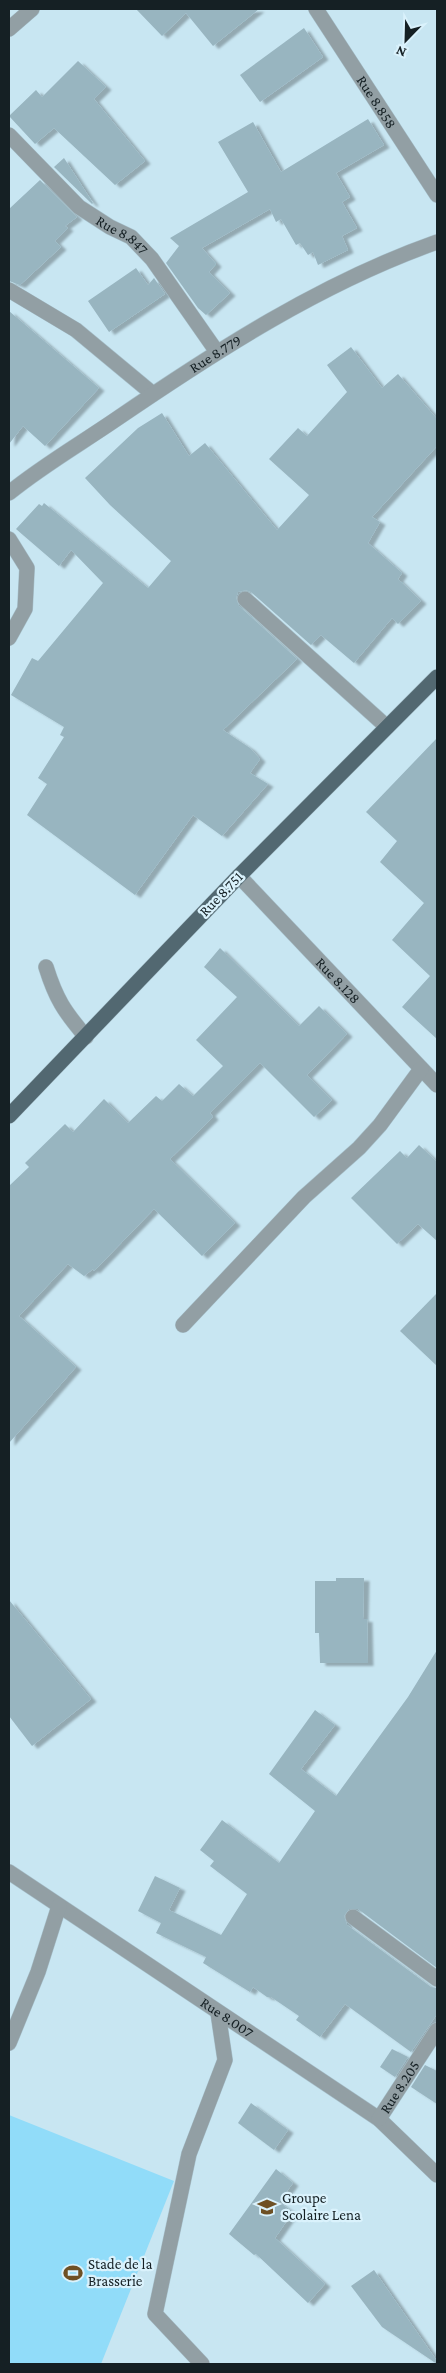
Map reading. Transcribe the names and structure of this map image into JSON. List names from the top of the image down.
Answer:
{
  "streets": {
    "main road": ["Rue 8.751"],
    "street": [
      "Rue 8.858",
      "Rue 8.847",
      "Rue 8.779",
      "Rue 8.128",
      "Rue 8.007",
      "Rue 8.205"
    ]
  },
  "crossings": [
    ["Rue 8.847", "Rue 8.779"],
    ["Rue 8.751", "Rue 8.128"],
    ["Rue 8.007", "Rue 8.205"]
  ],
  "places": {
    "school or university": ["Groupe Scolaire Lena"],
    "sports": ["Stade de la Brasserie"]
  },
  "north": "bottom left"
}
